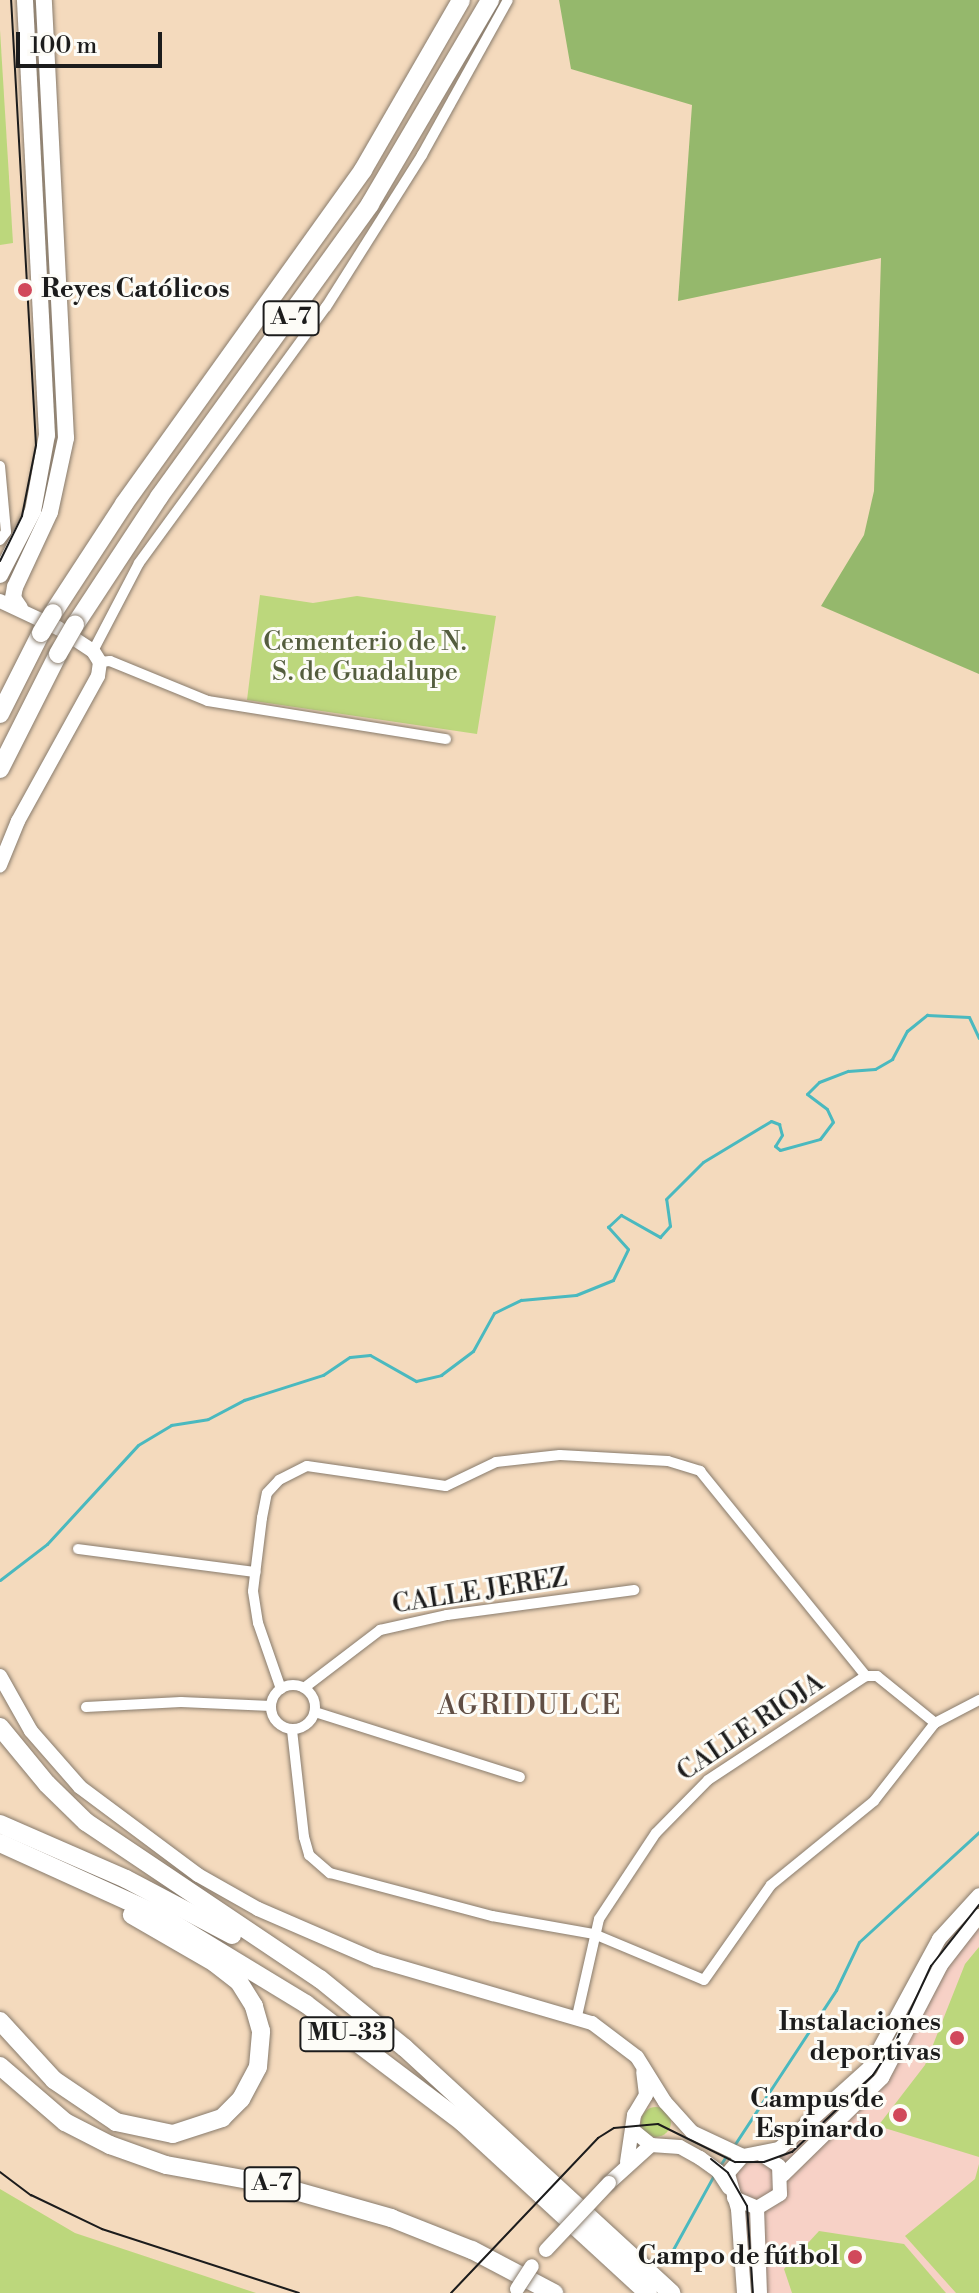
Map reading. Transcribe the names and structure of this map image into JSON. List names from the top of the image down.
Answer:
{
  "streets": {
    "highway": ["A-7", "MU-33"],
    "street": ["CALLE JEREZ", "CALLE RIOJA"]
  },
  "districts": ["AGRIDULCE"],
  "parks": ["Cementerio de N. S. de Guadalupe"],
  "places": [
    "Reyes Católicos",
    "Instalaciones deportivas",
    "Campus de Espinardo",
    "Campo de fútbol"
  ],
  "scale_bar": "100 m"
}
